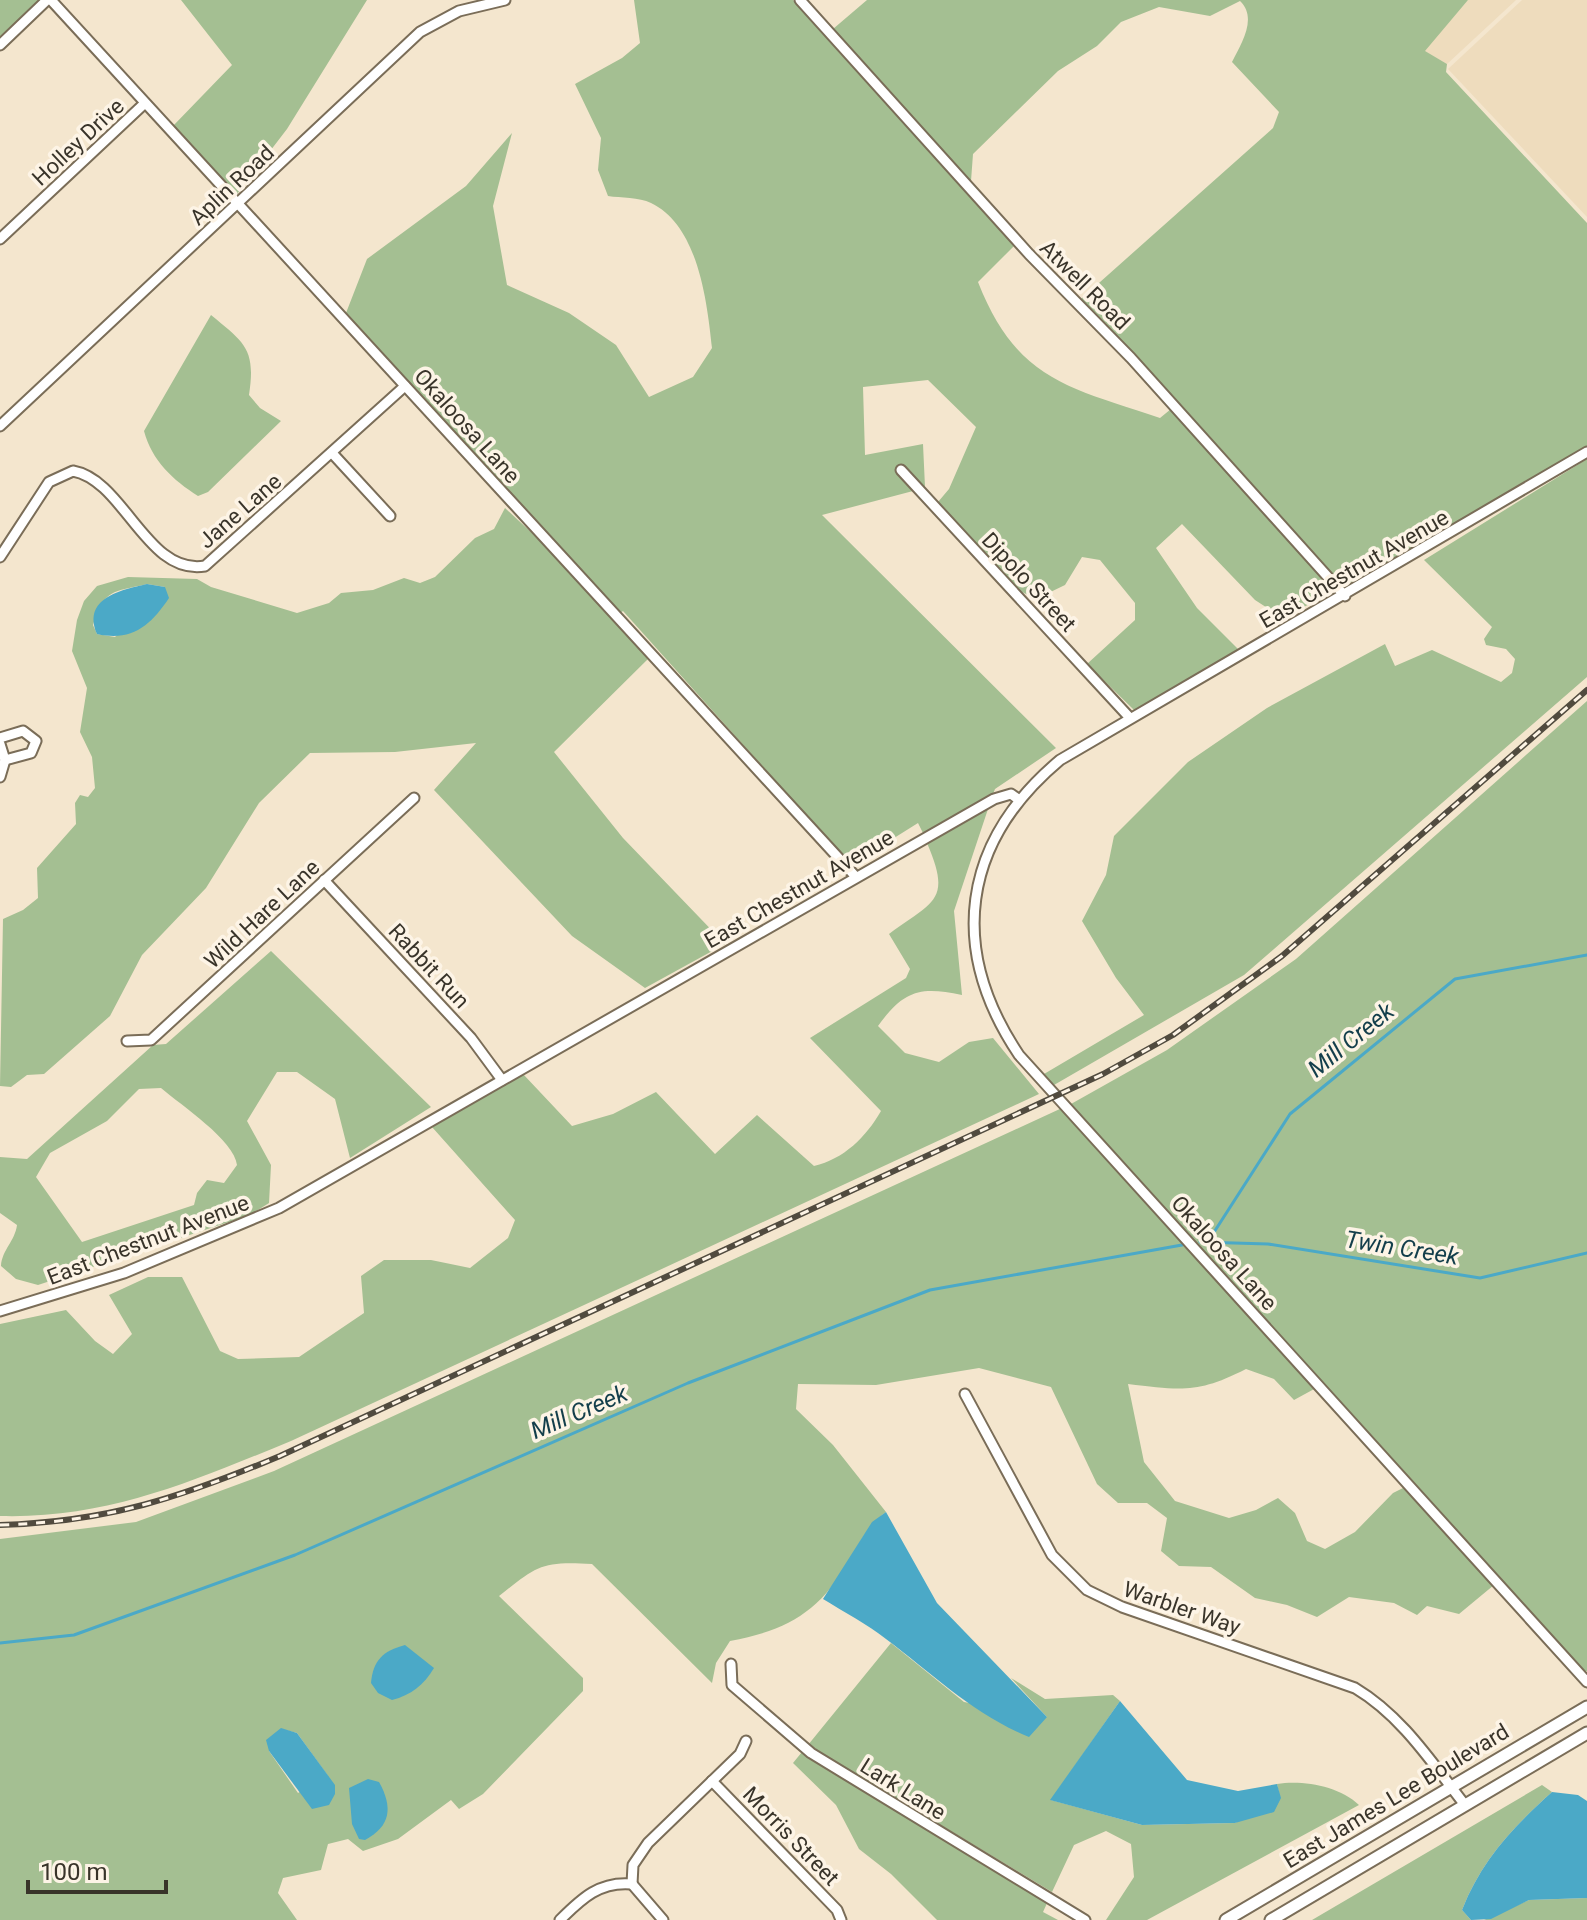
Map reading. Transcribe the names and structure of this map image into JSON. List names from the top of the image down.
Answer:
{
  "streets": {
    "main road": ["East James Lee Boulevard"],
    "street": [
      "Holley Drive",
      "Aplin Road",
      "Atwell Road",
      "Okaloosa Lane",
      "Jane Lane",
      "East Chestnut Avenue",
      "Dipolo Street",
      "Wild Hare Lane",
      "Rabbit Run",
      "Warbler Way",
      "Lark Lane",
      "Morris Street"
    ]
  },
  "crossings": [
    ["Holley Drive", "Okaloosa Lane"],
    ["Aplin Road", "Okaloosa Lane"],
    ["Atwell Road", "East Chestnut Avenue"],
    ["Okaloosa Lane", "Jane Lane"],
    ["Okaloosa Lane", "East Chestnut Avenue"],
    ["East Chestnut Avenue", "Dipolo Street"],
    ["East Chestnut Avenue", "Rabbit Run"],
    ["Wild Hare Lane", "Rabbit Run"],
    ["Warbler Way", "East James Lee Boulevard"]
  ],
  "water": ["Mill Creek", "Twin Creek"],
  "scale_bar": "100 m"
}
